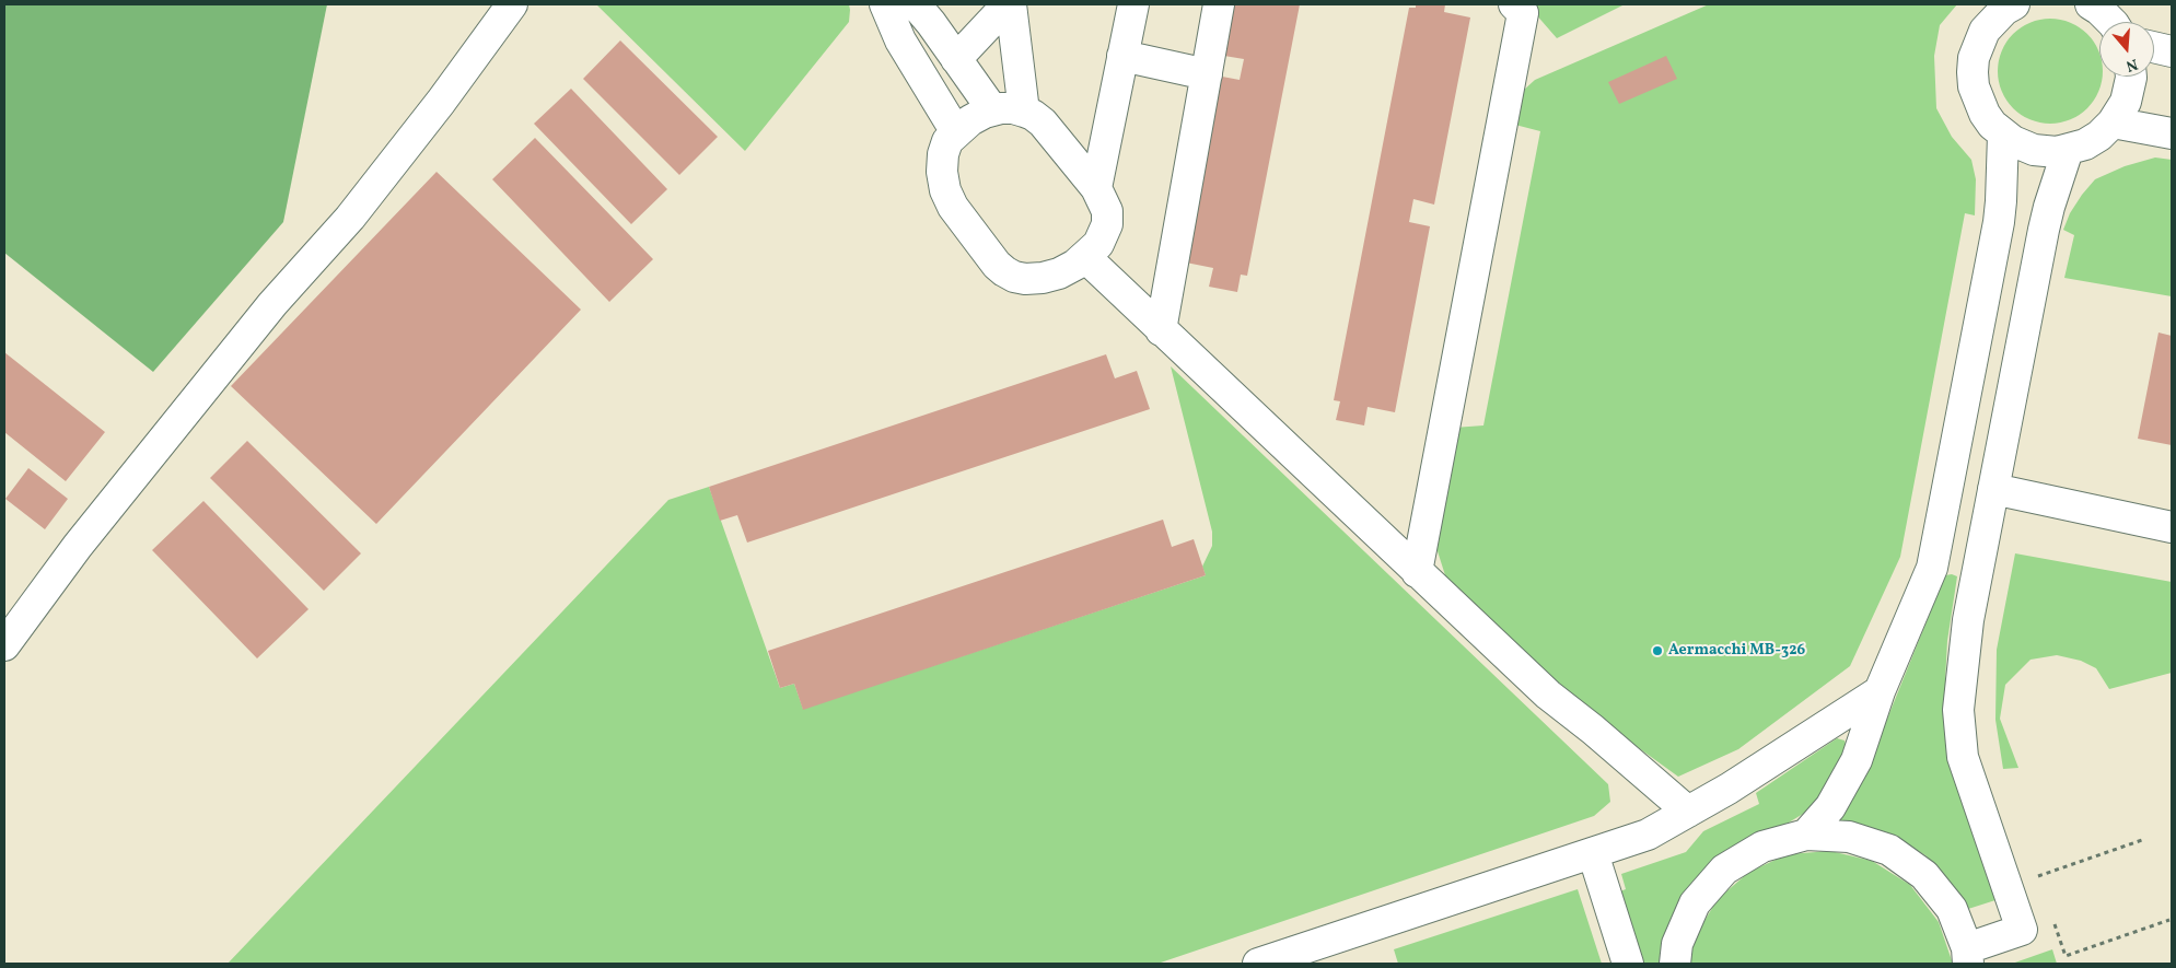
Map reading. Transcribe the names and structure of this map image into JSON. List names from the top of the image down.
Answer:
{
  "places": ["Aermacchi MB-326"],
  "north": "bottom"
}
